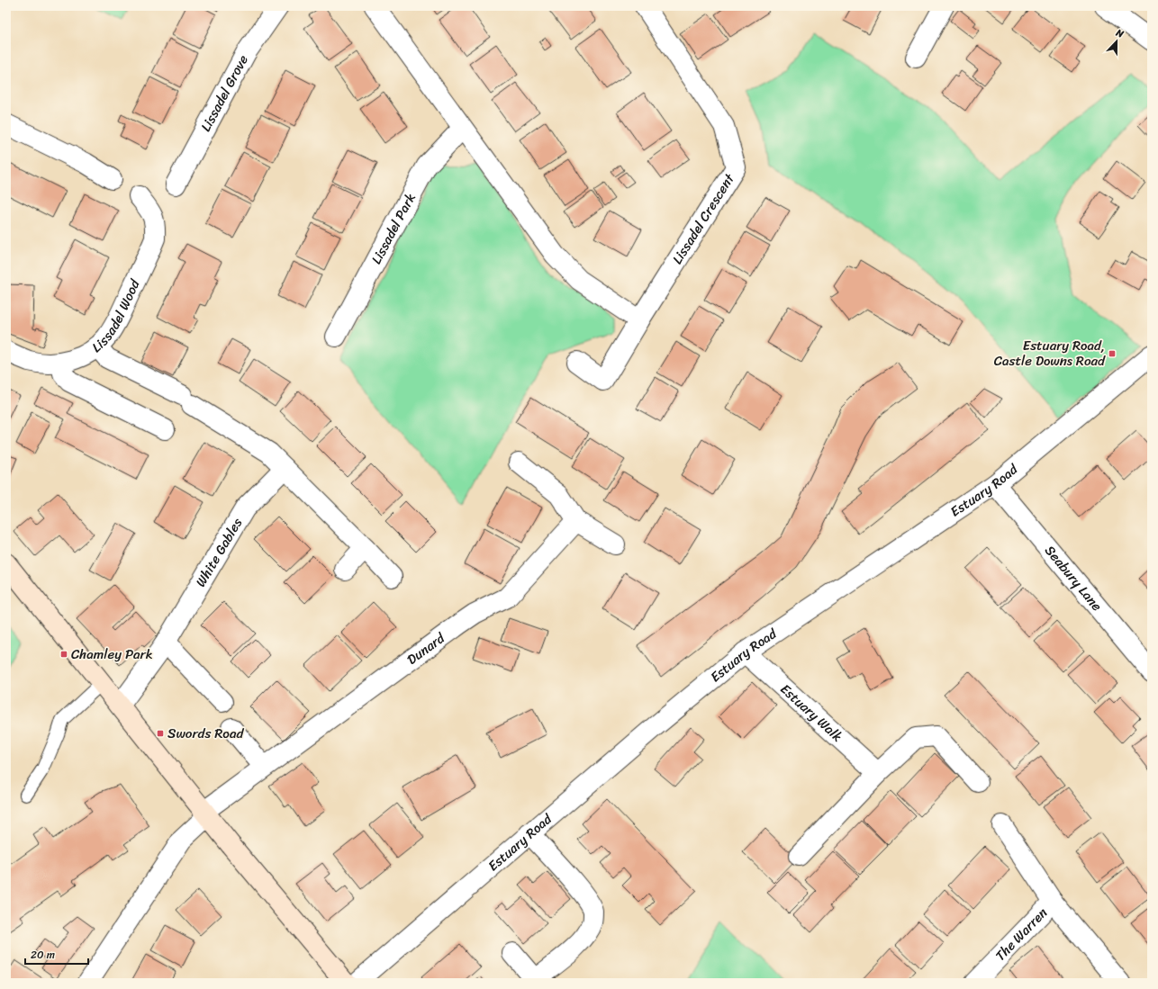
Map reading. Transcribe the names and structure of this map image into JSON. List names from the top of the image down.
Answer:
{
  "streets": {
    "street": [
      "Lissadel Grove",
      "Lissadel Crescent",
      "Lissadel Park",
      "Lissadel Wood",
      "Estuary Road",
      "White Gables",
      "Seabury Lane",
      "Dunard",
      "Estuary Walk",
      "The Warren"
    ]
  },
  "crossings": [
    ["Estuary Road", "Seabury Lane"],
    ["Estuary Road", "Estuary Walk"]
  ],
  "places": {
    "transit": ["Estuary Road, Castle Downs Road", "Chamley Park", "Swords Road"]
  },
  "scale_bar": "20 m",
  "north": "top"
}
